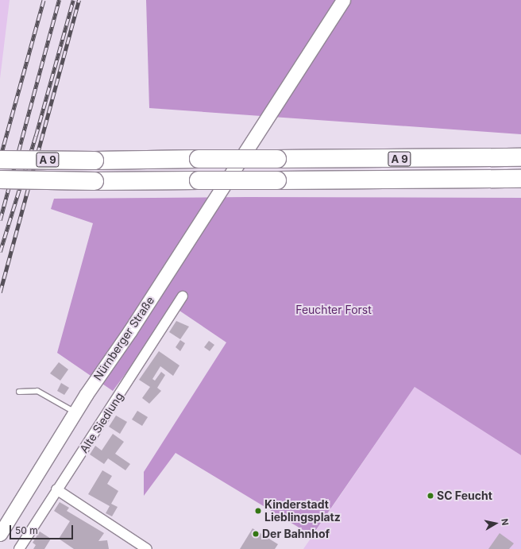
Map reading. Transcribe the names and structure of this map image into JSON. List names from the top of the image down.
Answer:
{
  "streets": {
    "highway": ["A 9"],
    "main road": ["Nürnberger Straße"],
    "street": ["Alte Siedlung"]
  },
  "parks": ["Feuchter Forst"],
  "places": ["SC Feucht", "Kinderstadt Lieblingsplatz", "Der Bahnhof"],
  "scale_bar": "50 m",
  "north": "right"
}
